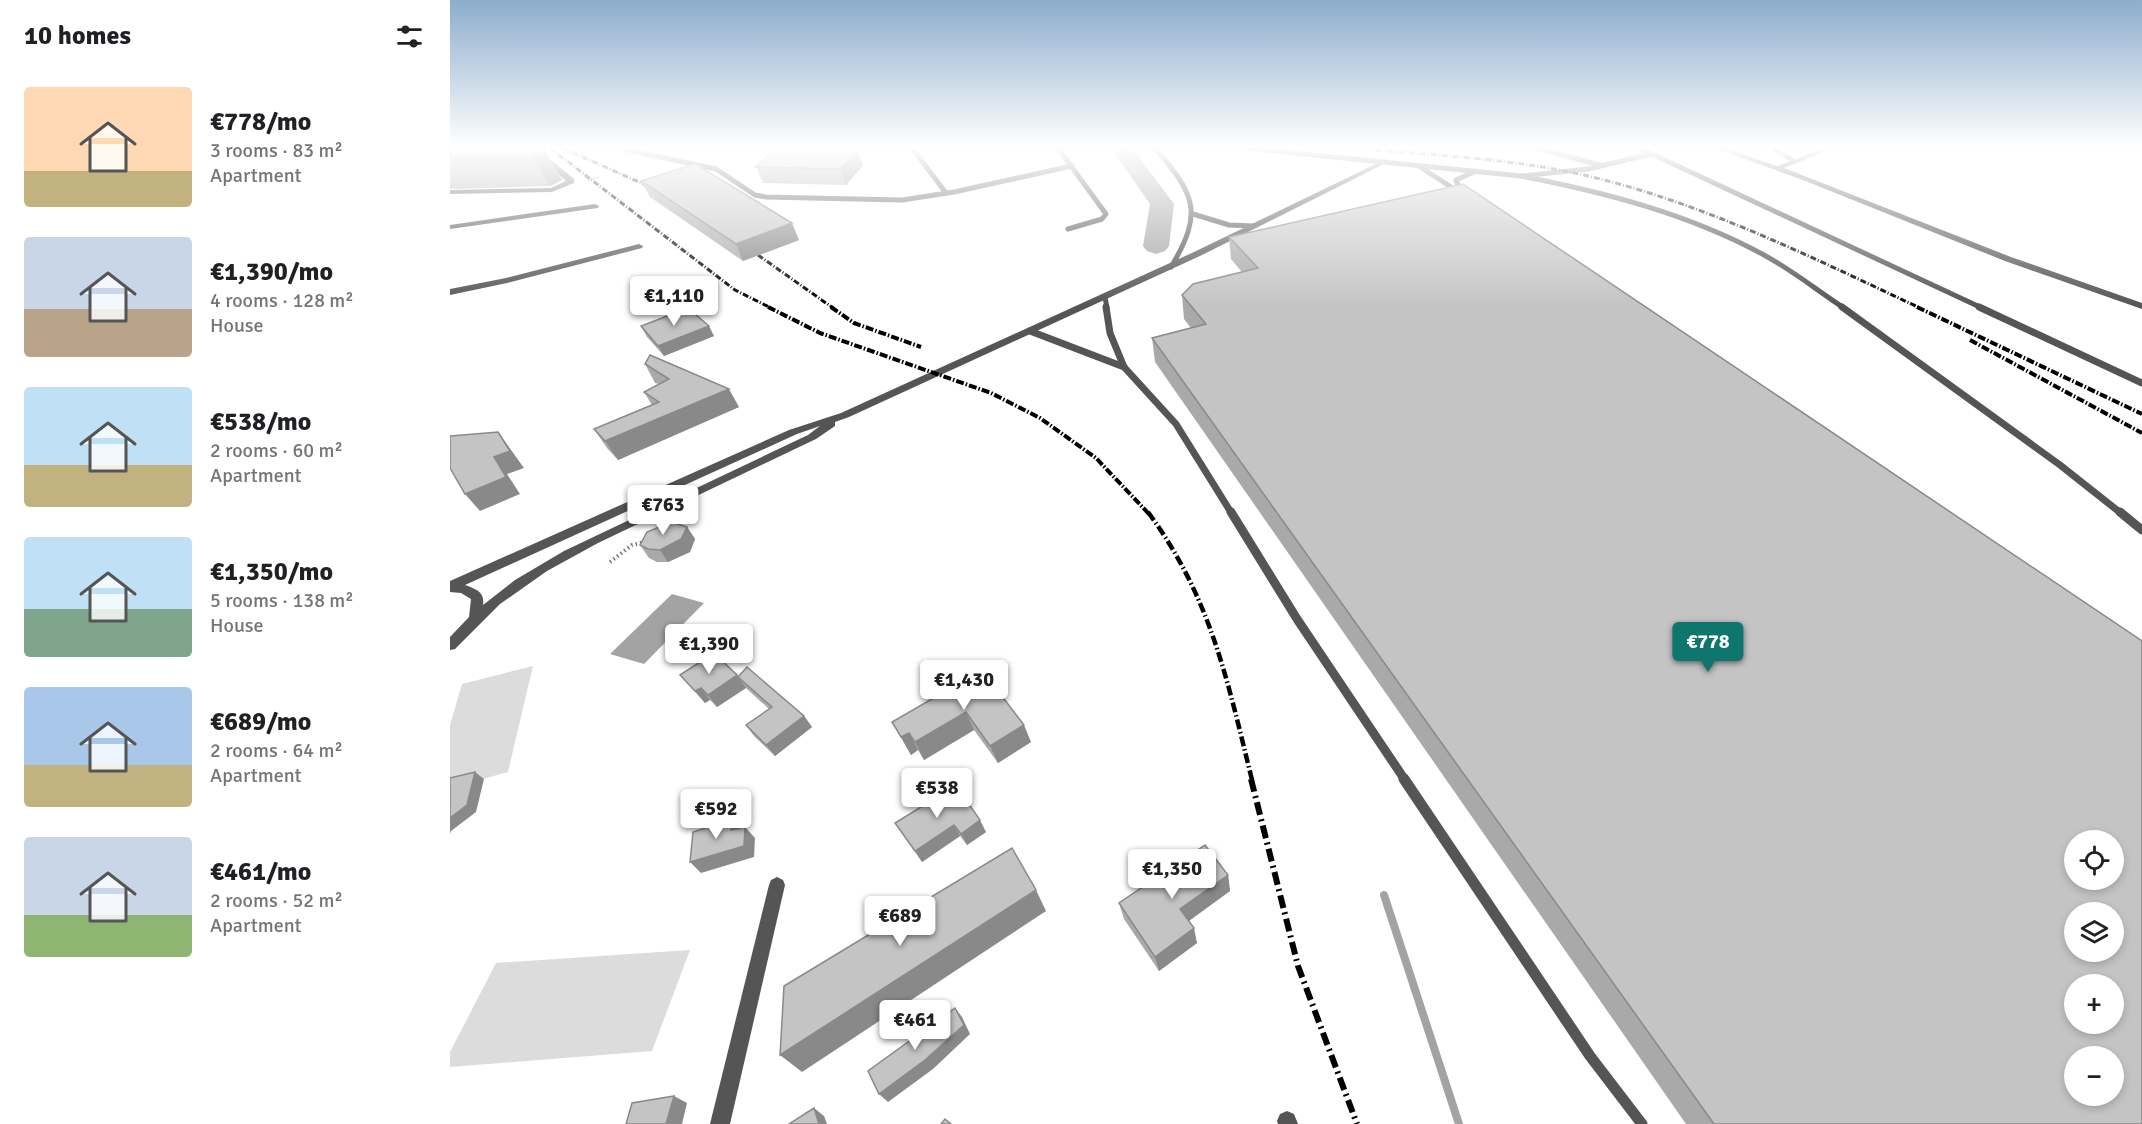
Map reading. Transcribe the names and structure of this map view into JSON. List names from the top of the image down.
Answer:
{
  "page": {
    "heading": "10 homes",
    "list": [
      {
        "name": "€778/mo",
        "note": "3 rooms · 83 m² · Apartment"
      },
      {
        "name": "€1,390/mo",
        "note": "4 rooms · 128 m² · House"
      },
      {
        "name": "€538/mo",
        "note": "2 rooms · 60 m² · Apartment"
      },
      {
        "name": "€1,350/mo",
        "note": "5 rooms · 138 m² · House"
      },
      {
        "name": "€689/mo",
        "note": "2 rooms · 64 m² · Apartment"
      },
      {
        "name": "€461/mo",
        "note": "2 rooms · 52 m² · Apartment"
      }
    ],
    "price": [
      "€1,110",
      "€763",
      "€778",
      "€1,390",
      "€1,430",
      "€538",
      "€592",
      "€1,350",
      "€689",
      "€461"
    ],
    "map_buttons": ["+", "−"]
  }
}
